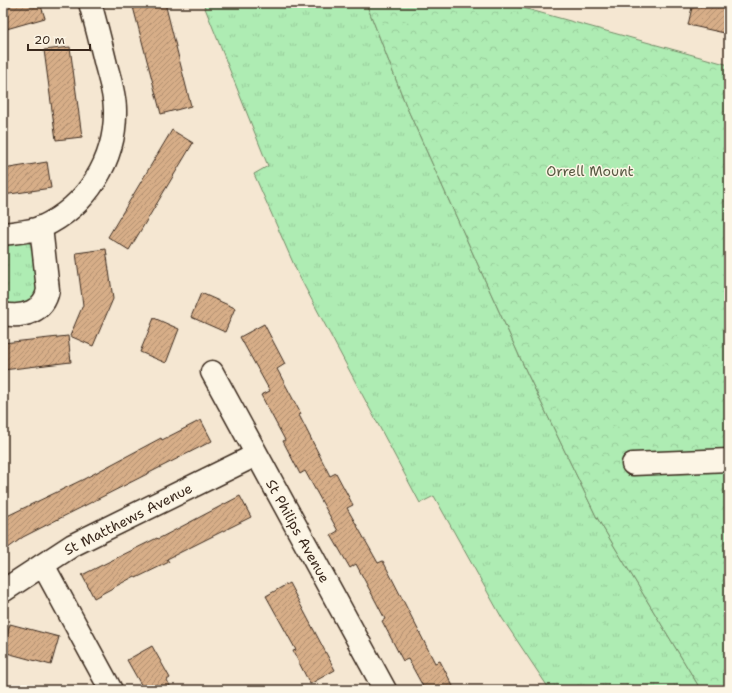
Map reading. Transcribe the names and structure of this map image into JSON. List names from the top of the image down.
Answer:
{
  "streets": {
    "street": ["St Matthews Avenue", "St Philips Avenue"]
  },
  "crossings": [
    ["St Matthews Avenue", "St Philips Avenue"]
  ],
  "parks": ["Orrell Mount"],
  "scale_bar": "20 m"
}
